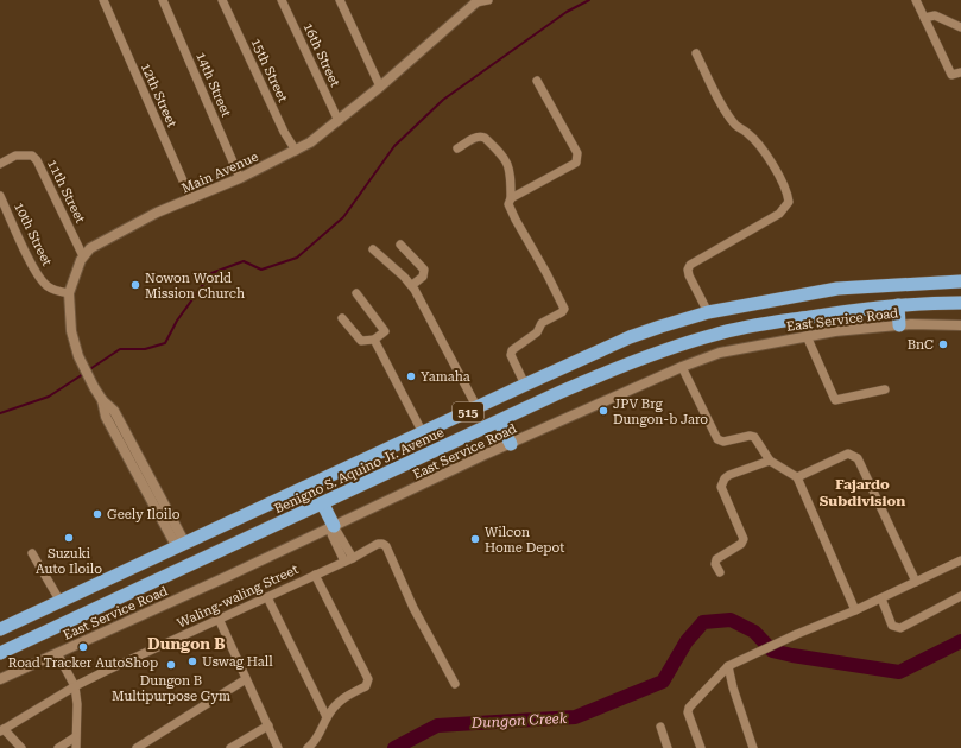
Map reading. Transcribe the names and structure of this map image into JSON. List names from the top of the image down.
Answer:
{
  "streets": {
    "highway": ["515", "Benigno S. Aquino Jr. Avenue"],
    "street": [
      "16th Street",
      "15th Street",
      "14th Street",
      "12th Street",
      "Main Avenue",
      "11th Street",
      "10th Street",
      "East Service Road",
      "Waling-waling Street"
    ]
  },
  "crossings": [
    ["16th Street", "Main Avenue"],
    ["15th Street", "Main Avenue"],
    ["14th Street", "Main Avenue"],
    ["12th Street", "Main Avenue"],
    ["Main Avenue", "11th Street"],
    ["Main Avenue", "10th Street"],
    ["Main Avenue", "Benigno S. Aquino Jr. Avenue"]
  ],
  "districts": ["Fajardo Subdivision", "Dungon B"],
  "water": ["Dungon Creek"],
  "places": [
    "Nowon World Mission Church",
    "BnC",
    "Yamaha",
    "JPV Brg Dungon-b Jaro",
    "Geely Iloilo",
    "Suzuki Auto Iloilo",
    "Wilcon Home Depot",
    "Road Tracker AutoShop",
    "Uswag Hall",
    "Dungon B Multipurpose Gym"
  ]
}
